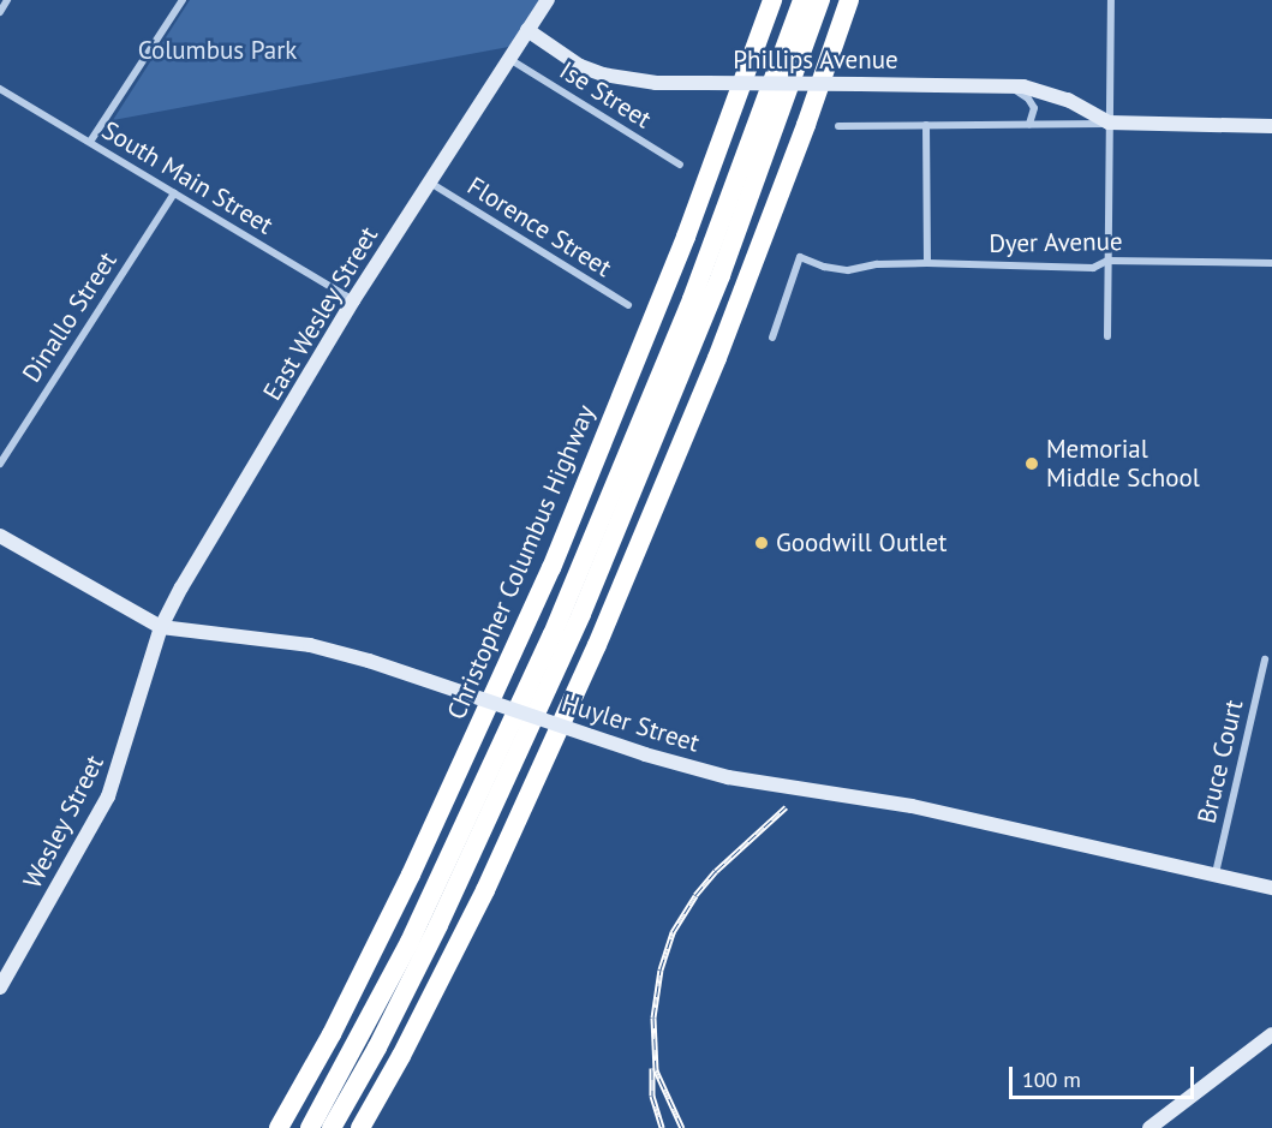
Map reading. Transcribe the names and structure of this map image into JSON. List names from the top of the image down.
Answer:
{
  "streets": {
    "highway": ["Christopher Columbus Highway"],
    "street": [
      "Phillips Avenue",
      "Ise Street",
      "South Main Street",
      "Florence Street",
      "Dyer Avenue",
      "East Wesley Street",
      "Dinallo Street",
      "Huyler Street",
      "Bruce Court",
      "Wesley Street"
    ]
  },
  "crossings": [
    ["Phillips Avenue", "East Wesley Street"],
    ["Ise Street", "East Wesley Street"],
    ["South Main Street", "East Wesley Street"],
    ["South Main Street", "Dinallo Street"],
    ["Florence Street", "East Wesley Street"],
    ["East Wesley Street", "Huyler Street"],
    ["East Wesley Street", "Wesley Street"],
    ["Huyler Street", "Bruce Court"],
    ["Huyler Street", "Wesley Street"]
  ],
  "parks": ["Columbus Park"],
  "places": ["Memorial Middle School", "Goodwill Outlet"],
  "scale_bar": "100 m"
}
